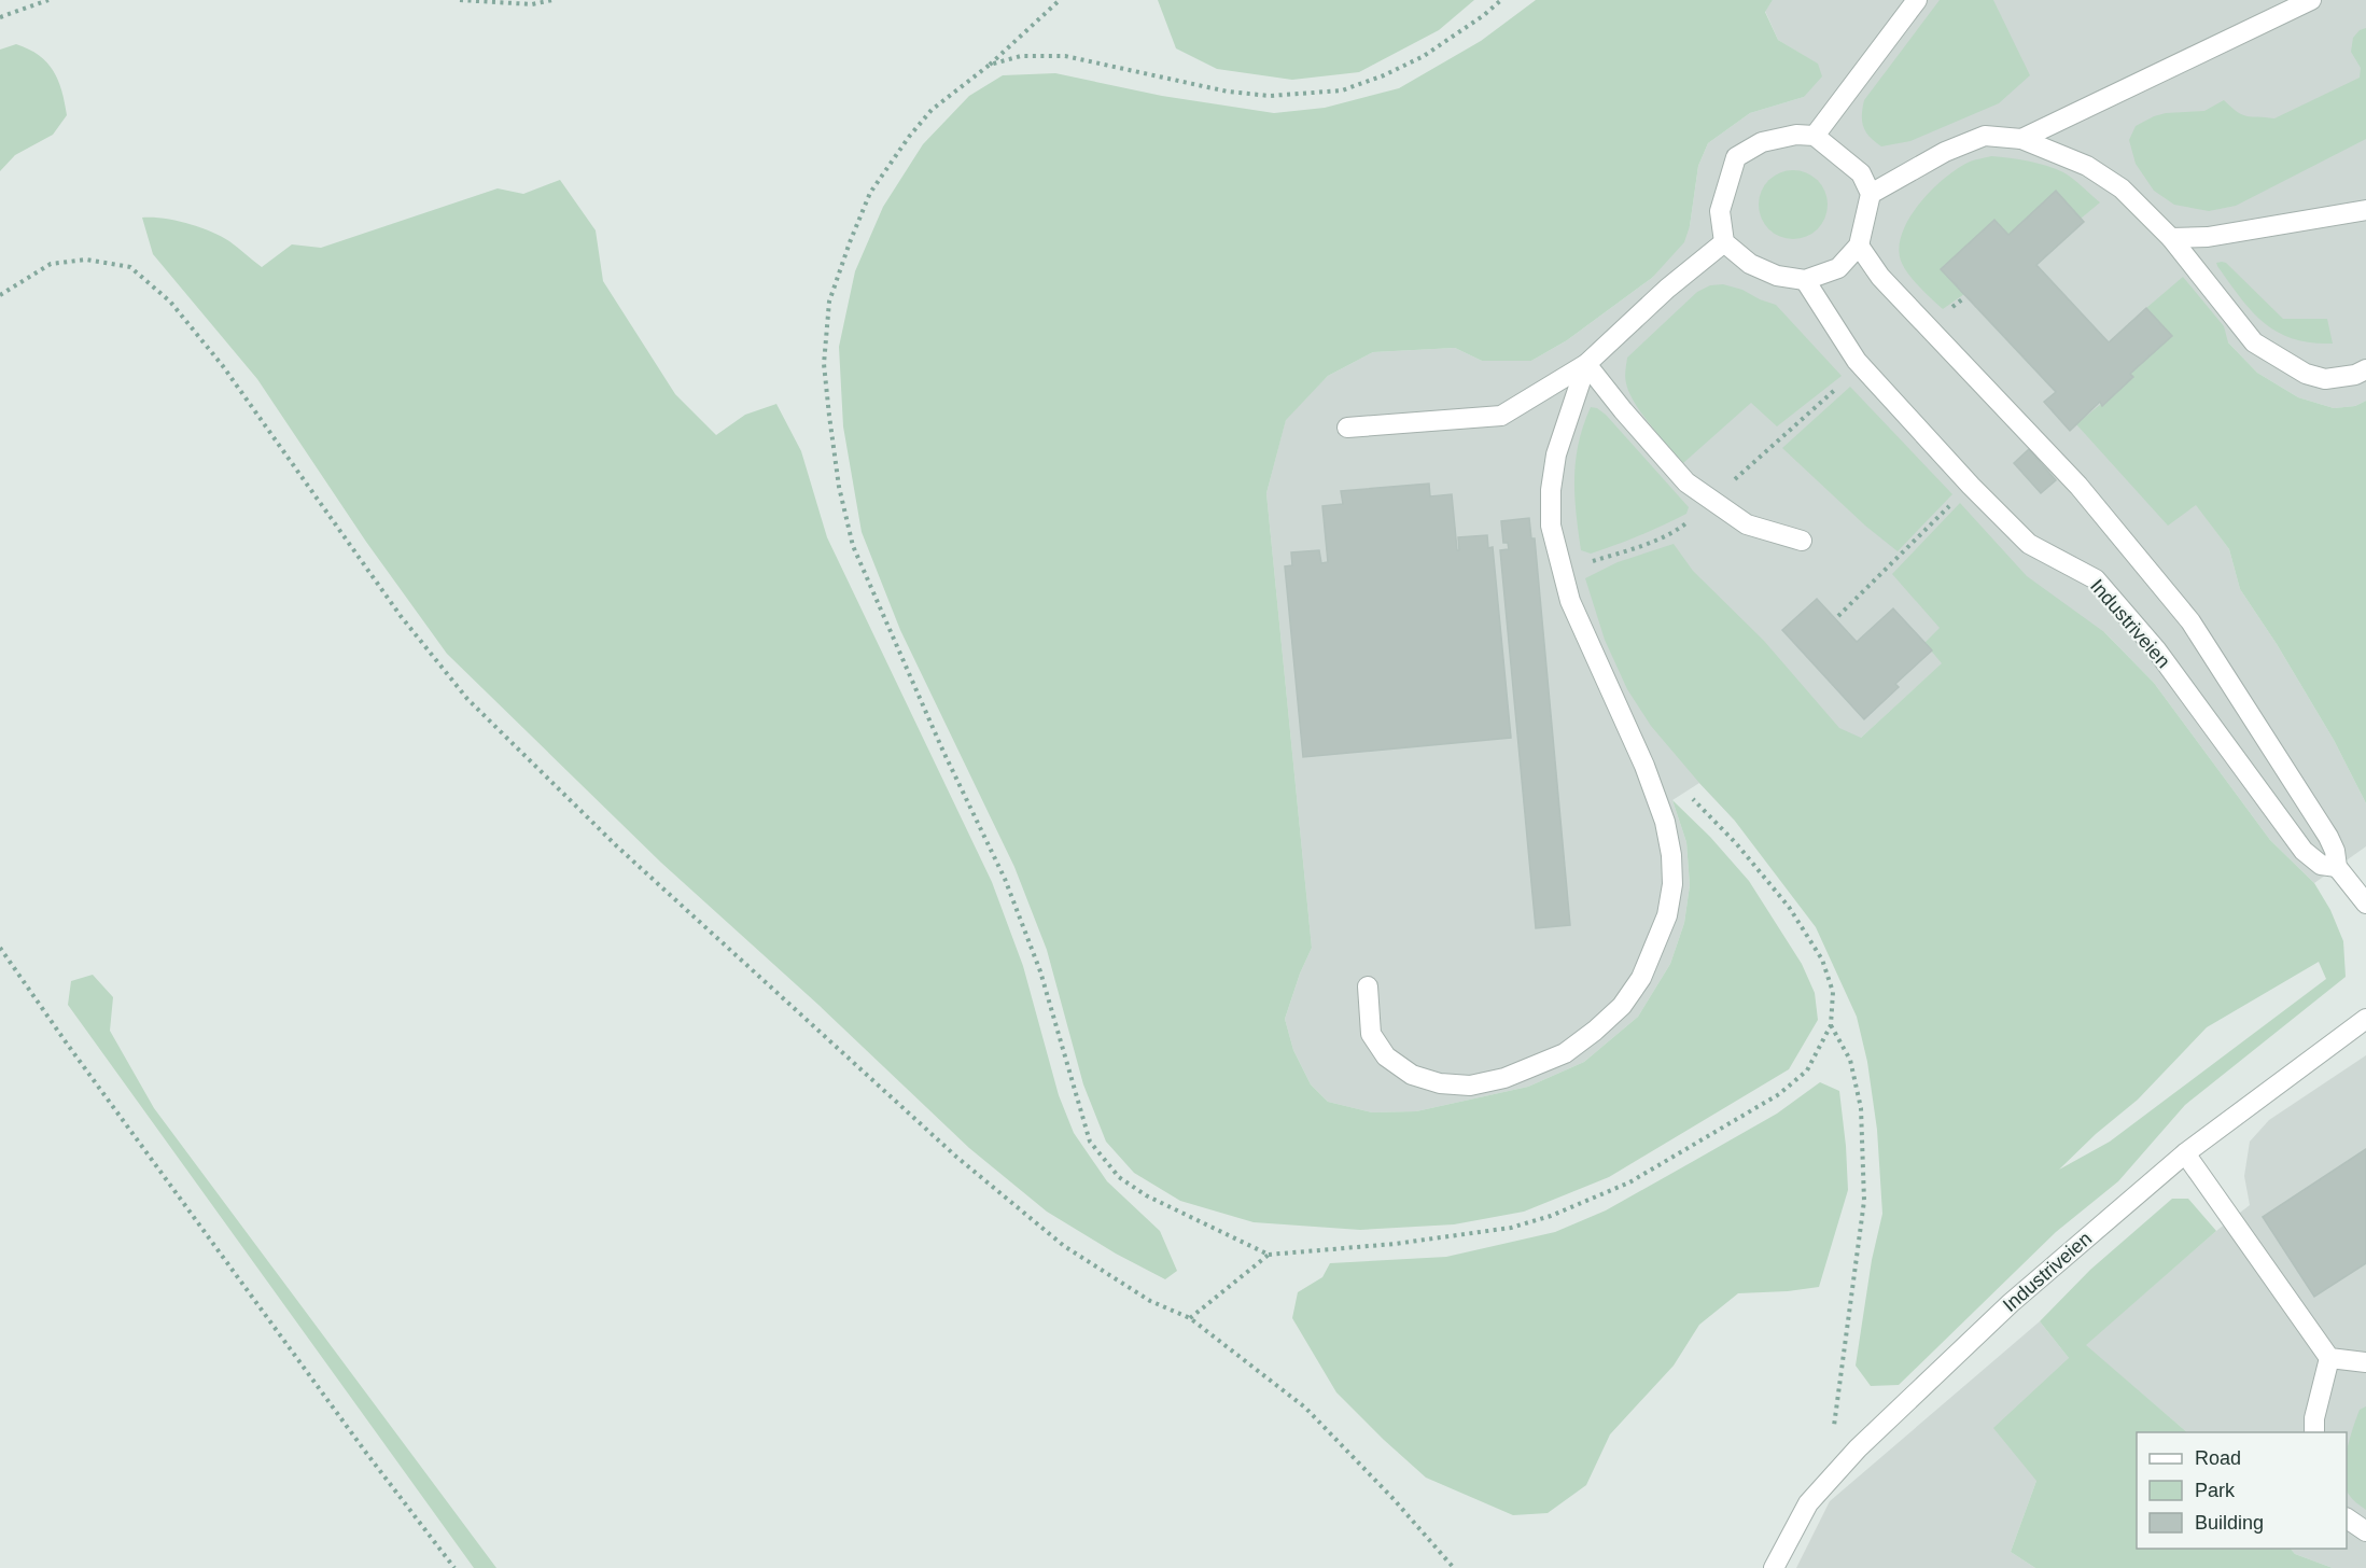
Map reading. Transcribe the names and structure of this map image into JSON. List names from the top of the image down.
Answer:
{
  "streets": {
    "street": ["Industriveien"]
  },
  "legend": ["Road", "Park", "Building"]
}
